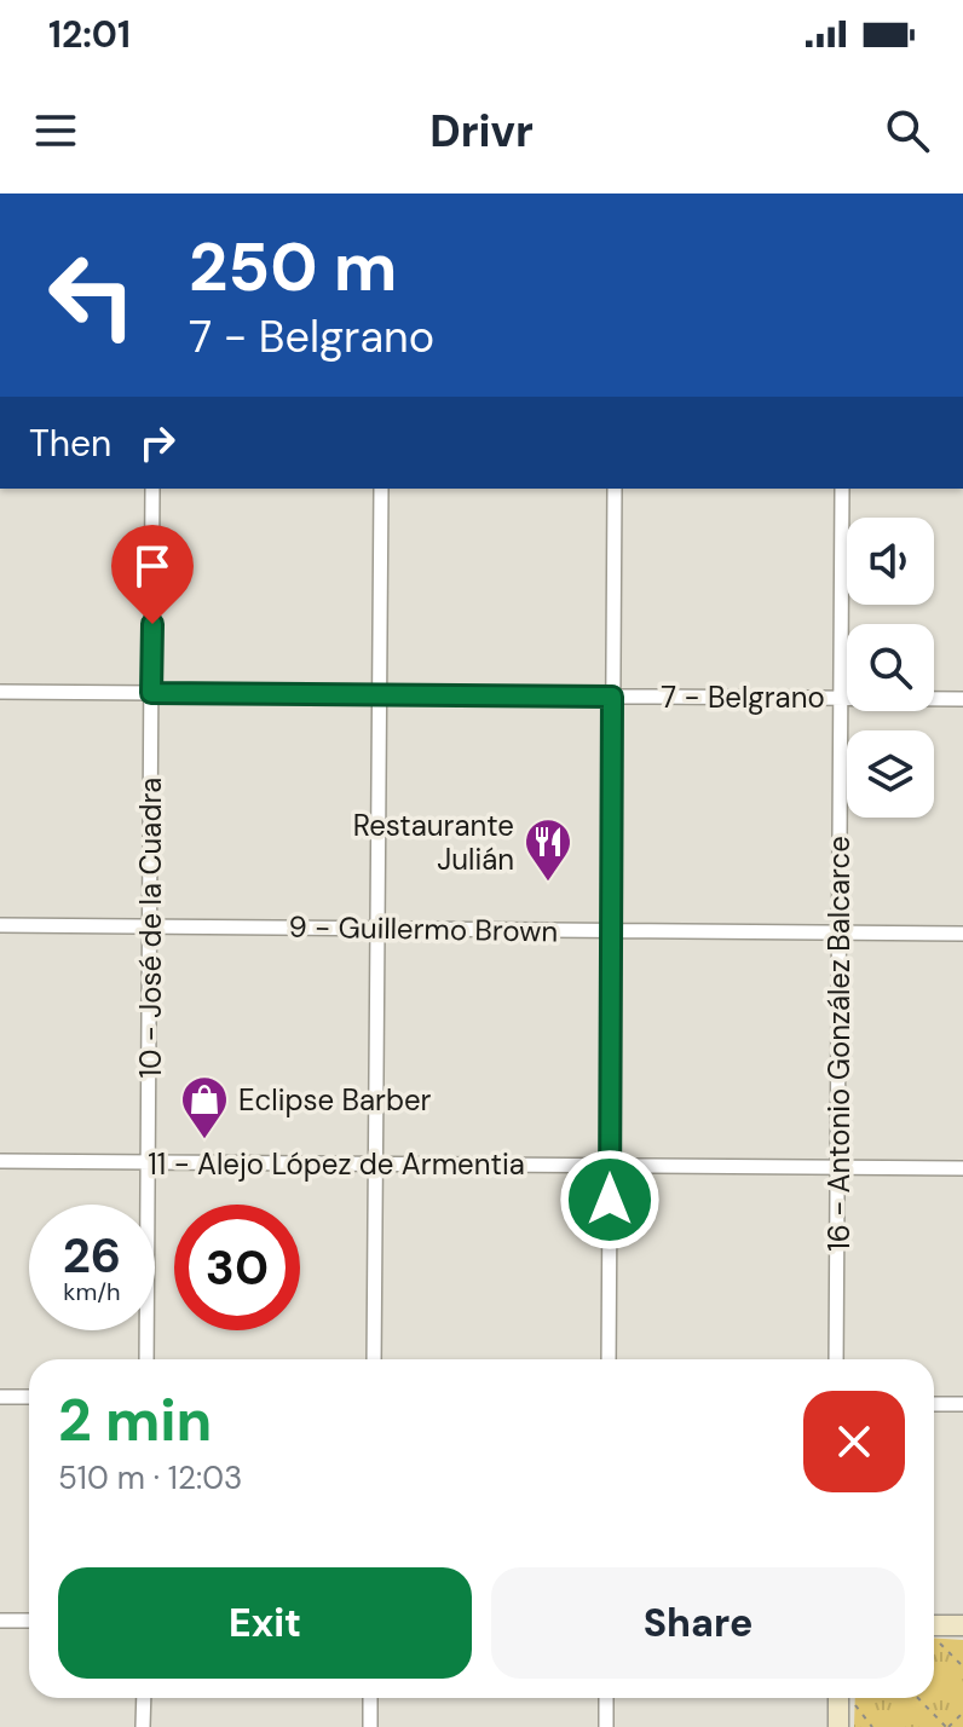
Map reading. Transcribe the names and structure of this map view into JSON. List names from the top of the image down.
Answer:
{
  "streets": {
    "street": [
      "7 - Belgrano",
      "10 - José de la Cuadra",
      "9 - Guillermo Brown",
      "16 - Antonio González Balcarce",
      "11 - Alejo López de Armentia"
    ]
  },
  "crossings": [
    ["7 - Belgrano", "10 - José de la Cuadra"],
    ["7 - Belgrano", "16 - Antonio González Balcarce"],
    ["10 - José de la Cuadra", "9 - Guillermo Brown"],
    ["10 - José de la Cuadra", "11 - Alejo López de Armentia"],
    ["9 - Guillermo Brown", "16 - Antonio González Balcarce"],
    ["16 - Antonio González Balcarce", "11 - Alejo López de Armentia"]
  ],
  "places": {
    "restaurant": ["Restaurante Julián"],
    "shop": ["Eclipse Barber"]
  },
  "page": {
    "status": "12:01",
    "header": "Drivr",
    "turn": ["250 m", "7 - Belgrano"],
    "then": "Then",
    "speed": "26 km/h",
    "limit": "30",
    "heading": ["2 min", "510 m · 12:03"],
    "buttons": ["Exit", "Share"]
  }
}
